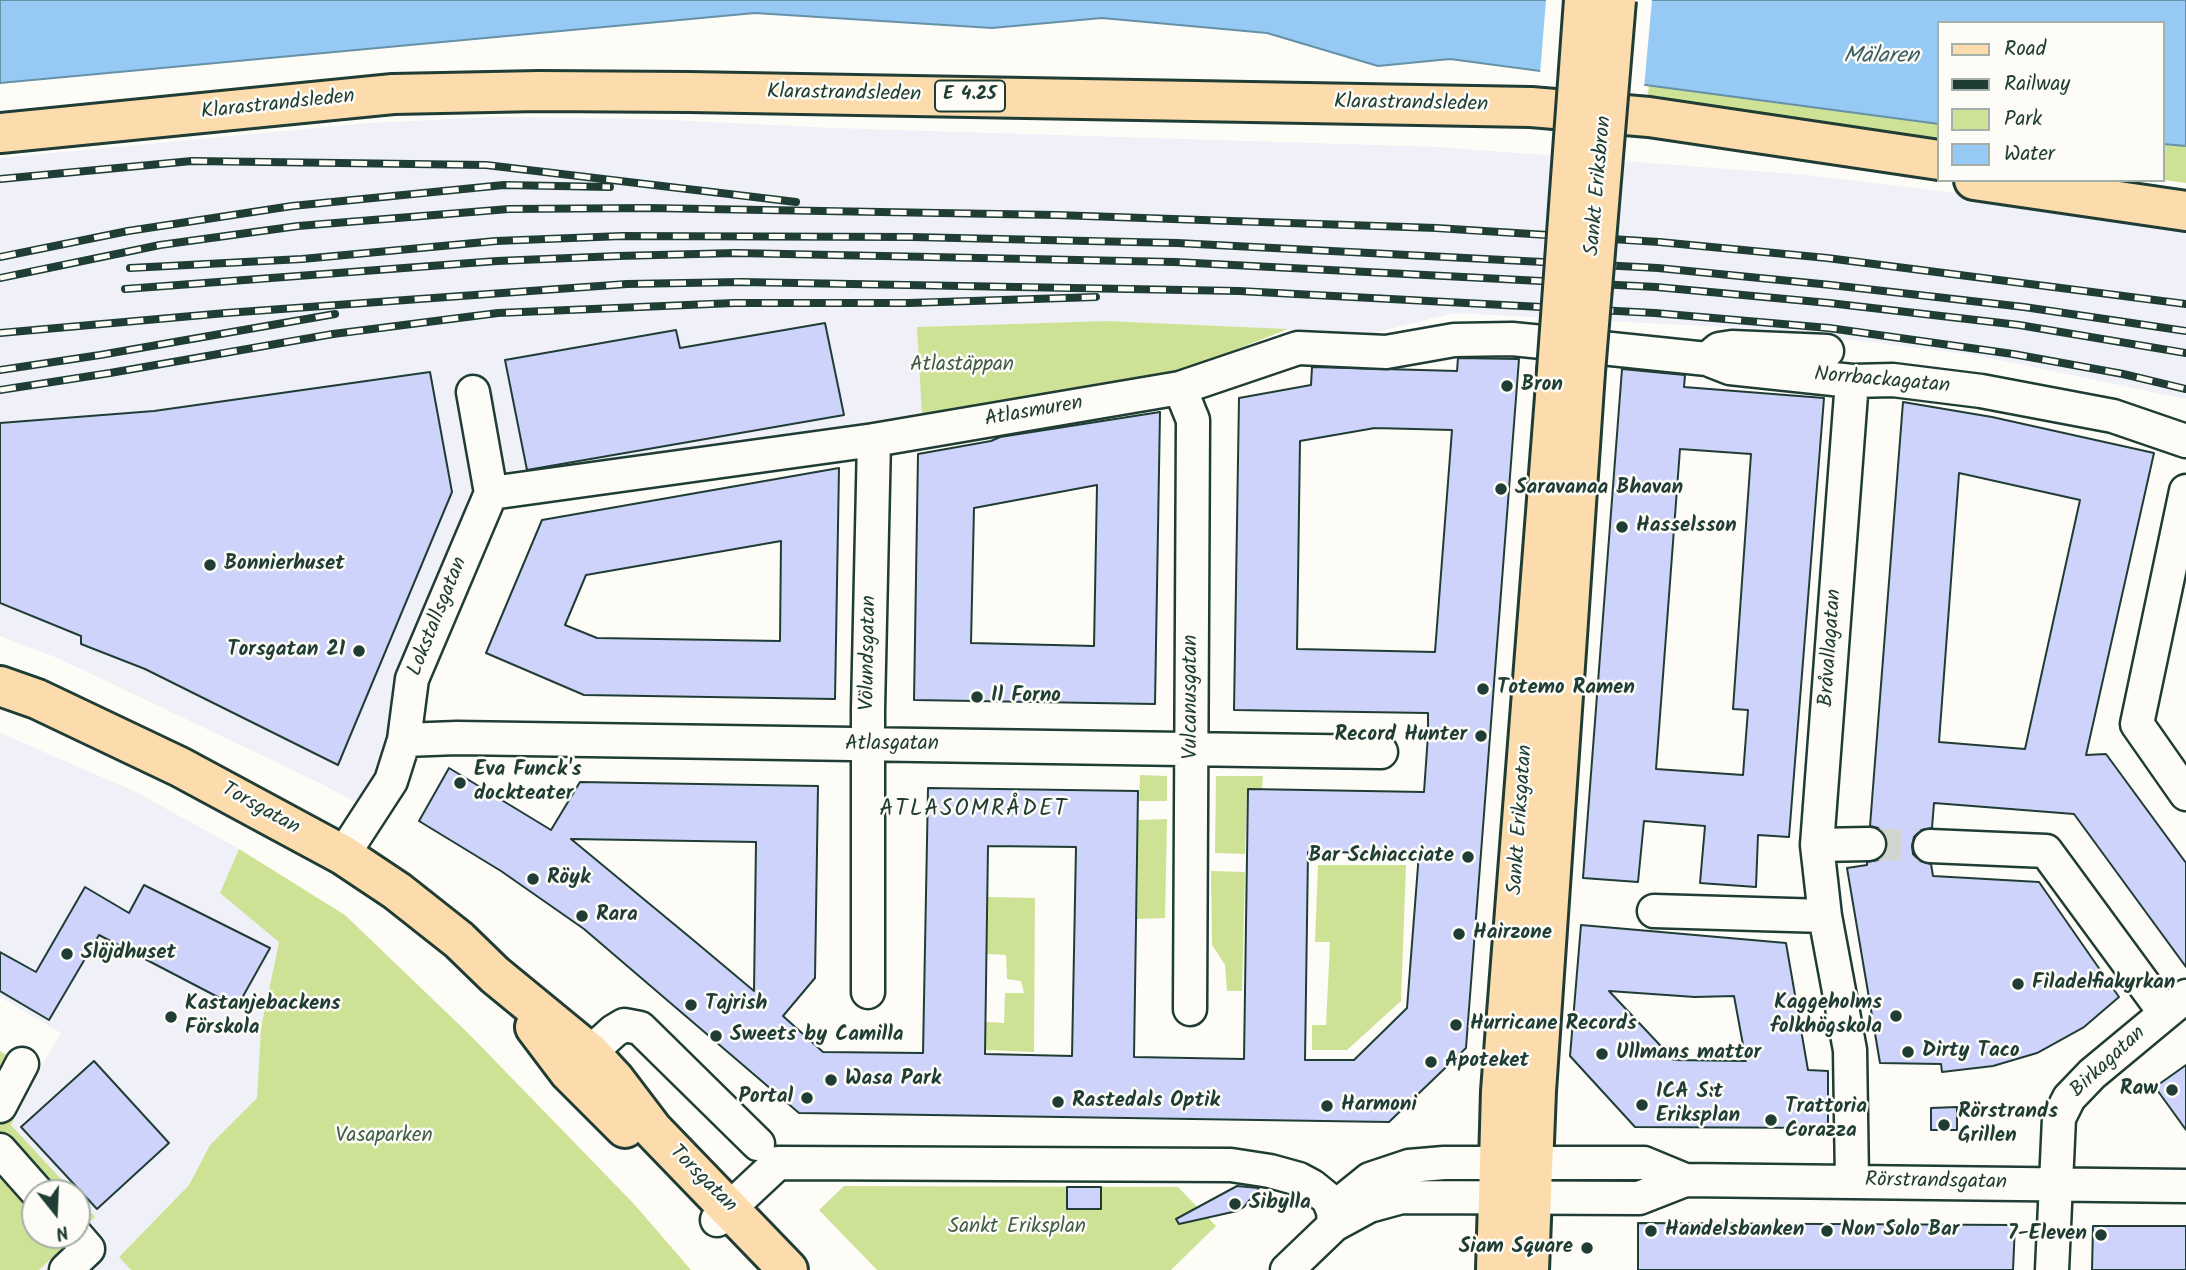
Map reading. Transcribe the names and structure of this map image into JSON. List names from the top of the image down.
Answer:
{
  "streets": {
    "main road": [
      "Klarastrandsleden",
      "E 4.25",
      "Sankt Eriksbron",
      "Torsgatan",
      "Sankt Eriksgatan"
    ],
    "street": [
      "Norrbackagatan",
      "Atlasmuren",
      "Lokstallsgatan",
      "Bråvallagatan",
      "Völundsgatan",
      "Vulcanusgatan",
      "Atlasgatan",
      "Birkagatan",
      "Rörstrandsgatan"
    ]
  },
  "crossings": [
    ["Sankt Eriksbron", "Norrbackagatan"],
    ["Sankt Eriksbron", "Atlasmuren"],
    ["Sankt Eriksbron", "Sankt Eriksgatan"],
    ["Norrbackagatan", "Atlasmuren"],
    ["Norrbackagatan", "Bråvallagatan"],
    ["Norrbackagatan", "Sankt Eriksgatan"],
    ["Atlasmuren", "Lokstallsgatan"],
    ["Atlasmuren", "Völundsgatan"],
    ["Atlasmuren", "Vulcanusgatan"],
    ["Atlasmuren", "Sankt Eriksgatan"],
    ["Lokstallsgatan", "Atlasgatan"],
    ["Lokstallsgatan", "Torsgatan"],
    ["Bråvallagatan", "Rörstrandsgatan"],
    ["Völundsgatan", "Atlasgatan"],
    ["Vulcanusgatan", "Atlasgatan"],
    ["Sankt Eriksgatan", "Rörstrandsgatan"],
    ["Birkagatan", "Rörstrandsgatan"]
  ],
  "districts": ["ATLASOMRÅDET"],
  "water": ["Mälaren"],
  "parks": ["Atlastäppan", "Vasaparken", "Sankt Eriksplan"],
  "places": [
    "Bron",
    "Saravanaa Bhavan",
    "Hasselsson",
    "Bonnierhuset",
    "Torsgatan 21",
    "Totemo Ramen",
    "Il Forno",
    "Record Hunter",
    "Eva Funck's dockteater",
    "Bar Schiacciate",
    "Röyk",
    "Rara",
    "Hairzone",
    "Slöjdhuset",
    "Filadelfiakyrkan",
    "Tajrish",
    "Kaggeholms folkhögskola",
    "Kastanjebackens Förskola",
    "Hurricane Records",
    "Sweets by Camilla",
    "Dirty Taco",
    "Ullmans mattor",
    "Apoteket",
    "Wasa Park",
    "Raw",
    "Portal",
    "Rastedals Optik",
    "ICA S:t Eriksplan",
    "Harmoni",
    "Trattoria Corazza",
    "Rörstrands Grillen",
    "Sibylla",
    "Handelsbanken",
    "Non Solo Bar",
    "7-Eleven",
    "Siam Square"
  ],
  "legend": [
    "Road",
    "Railway",
    "Park",
    "Water"
  ],
  "north": "bottom"
}
